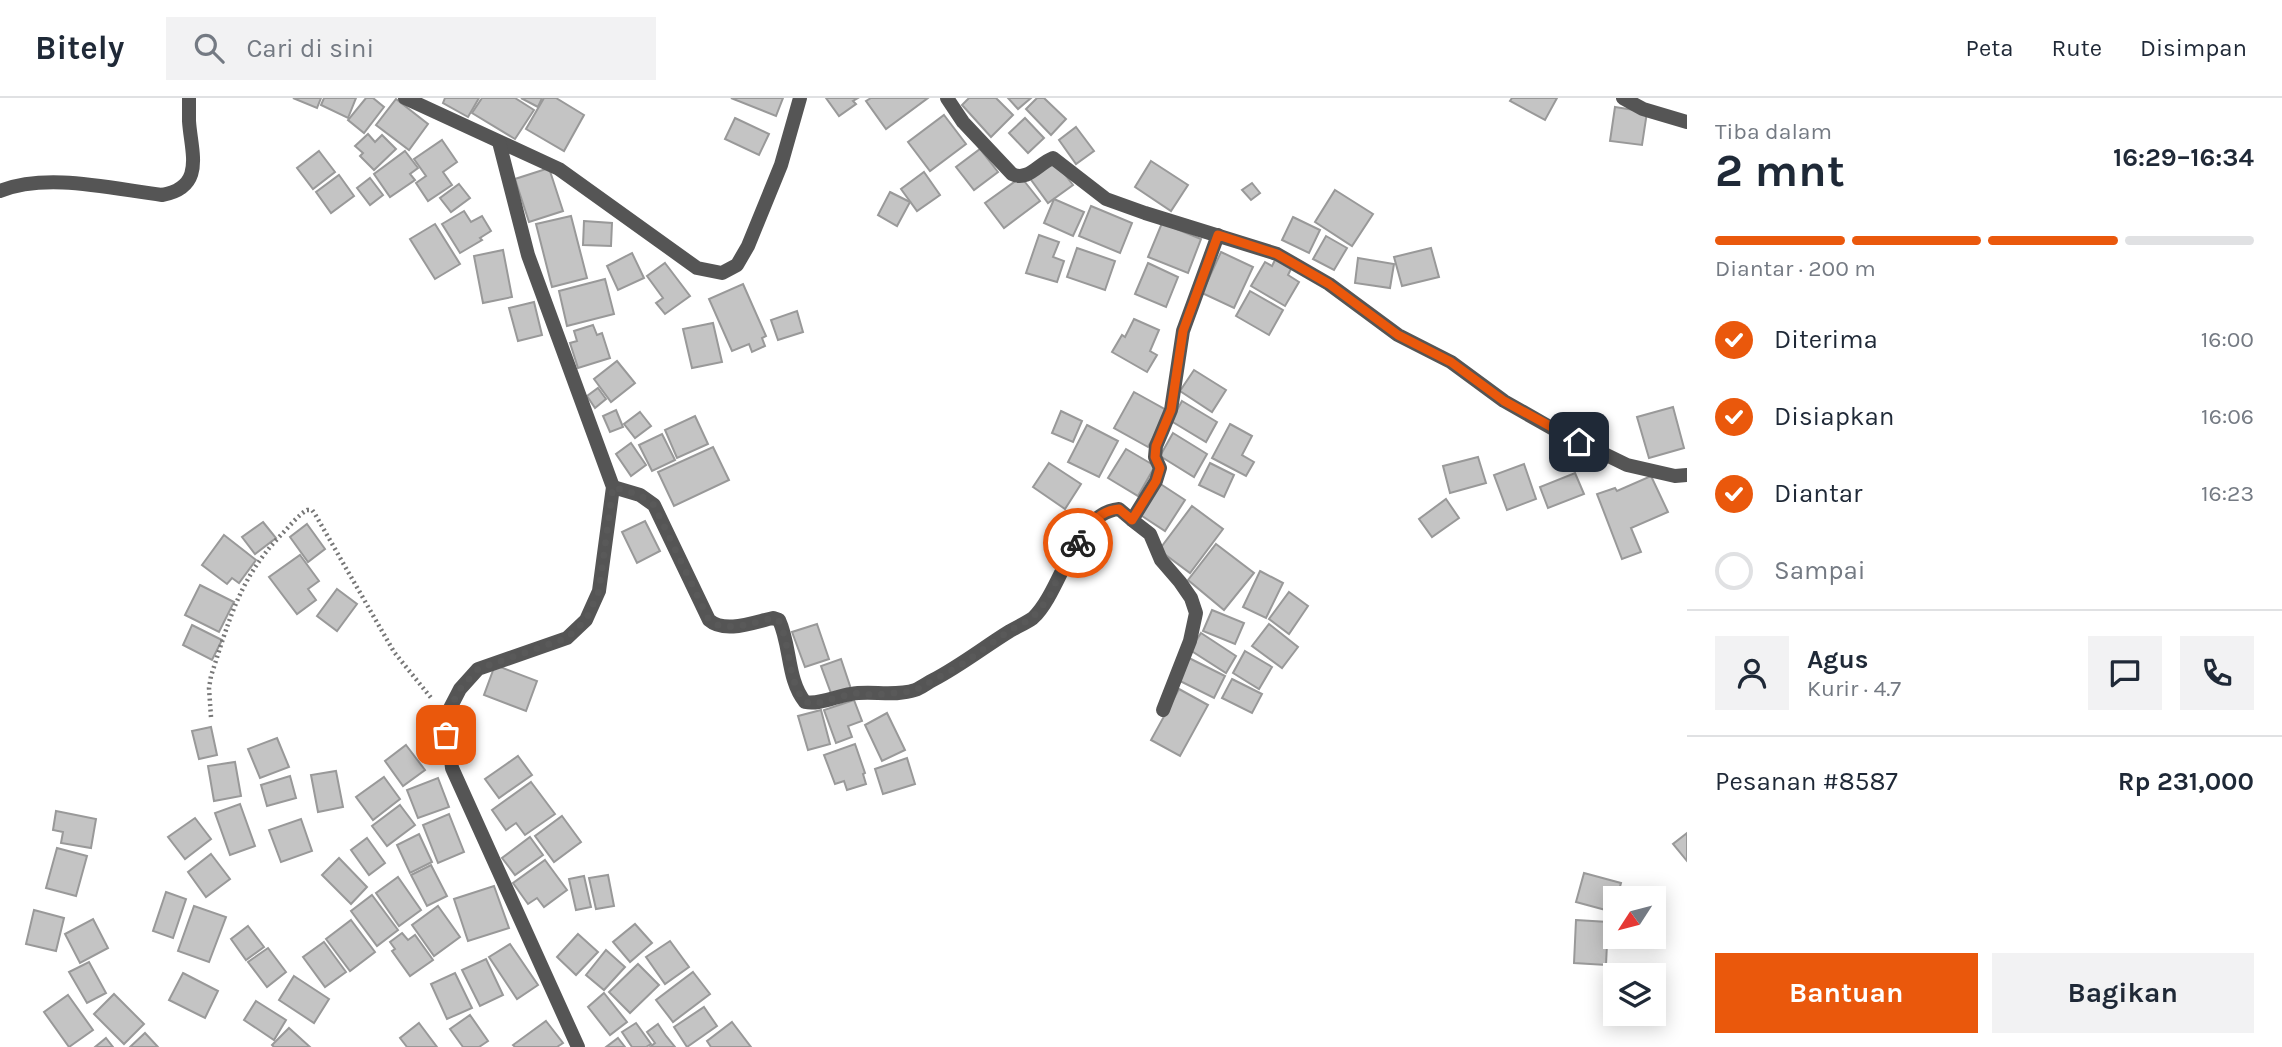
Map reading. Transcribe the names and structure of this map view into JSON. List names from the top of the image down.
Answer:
{
  "north": "bottom left",
  "page": {
    "header": "Bitely",
    "search": "Cari di sini",
    "nav": ["Peta", "Rute", "Disimpan"],
    "heading": ["2 mnt", "Tiba dalam", "16:29–16:34"],
    "panel": [
      "Agus",
      "Kurir · 4.7",
      "Pesanan #8587",
      "Rp 231,000"
    ],
    "bar": "Diantar · 200 m",
    "list": [
      ["Diterima", "16:00"],
      ["Disiapkan", "16:06"],
      ["Diantar", "16:23"],
      "Sampai"
    ],
    "buttons": ["Bantuan", "Bagikan"]
  }
}
